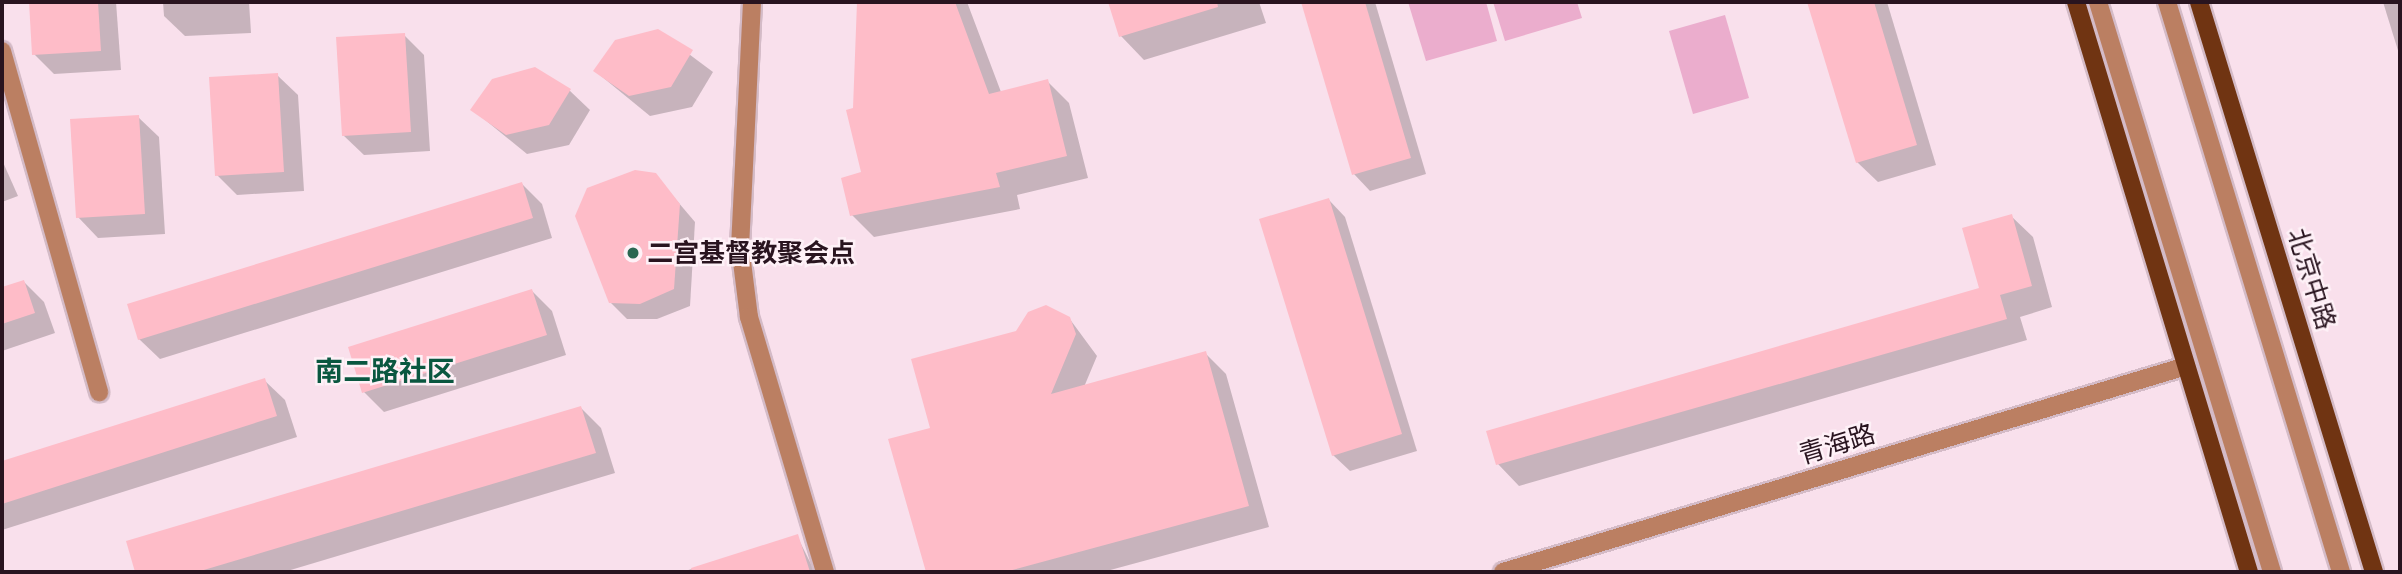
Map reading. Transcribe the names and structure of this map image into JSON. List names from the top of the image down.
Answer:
{
  "streets": {
    "main road": ["北京中路"],
    "street": ["青海路"]
  },
  "districts": ["南二路社区"],
  "places": ["二宫基督教聚会点"]
}
